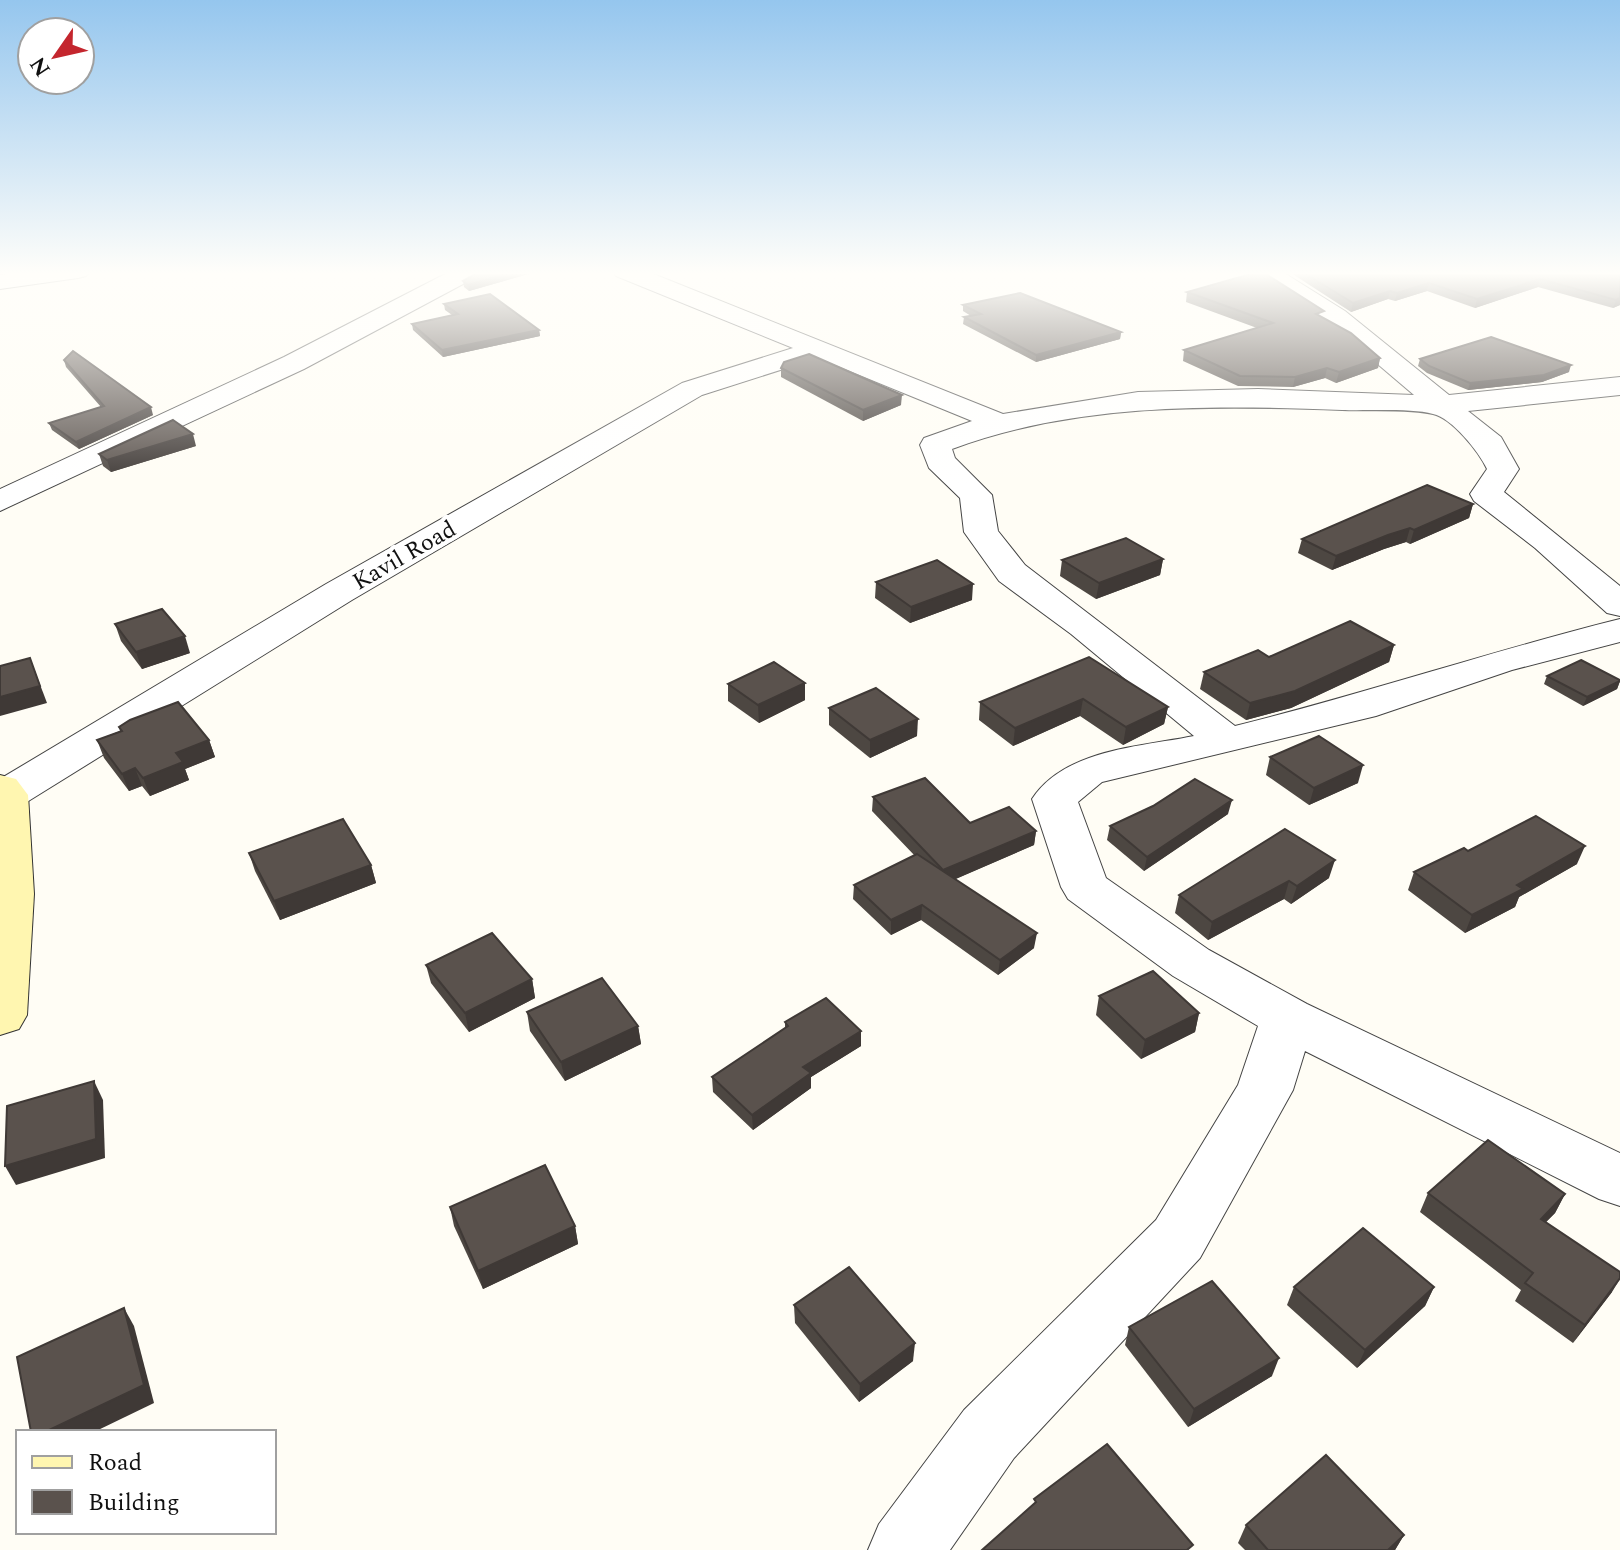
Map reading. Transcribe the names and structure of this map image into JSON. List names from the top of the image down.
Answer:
{
  "streets": {
    "street": ["Kavil Road"]
  },
  "legend": ["Road", "Building"],
  "north": "bottom left"
}
